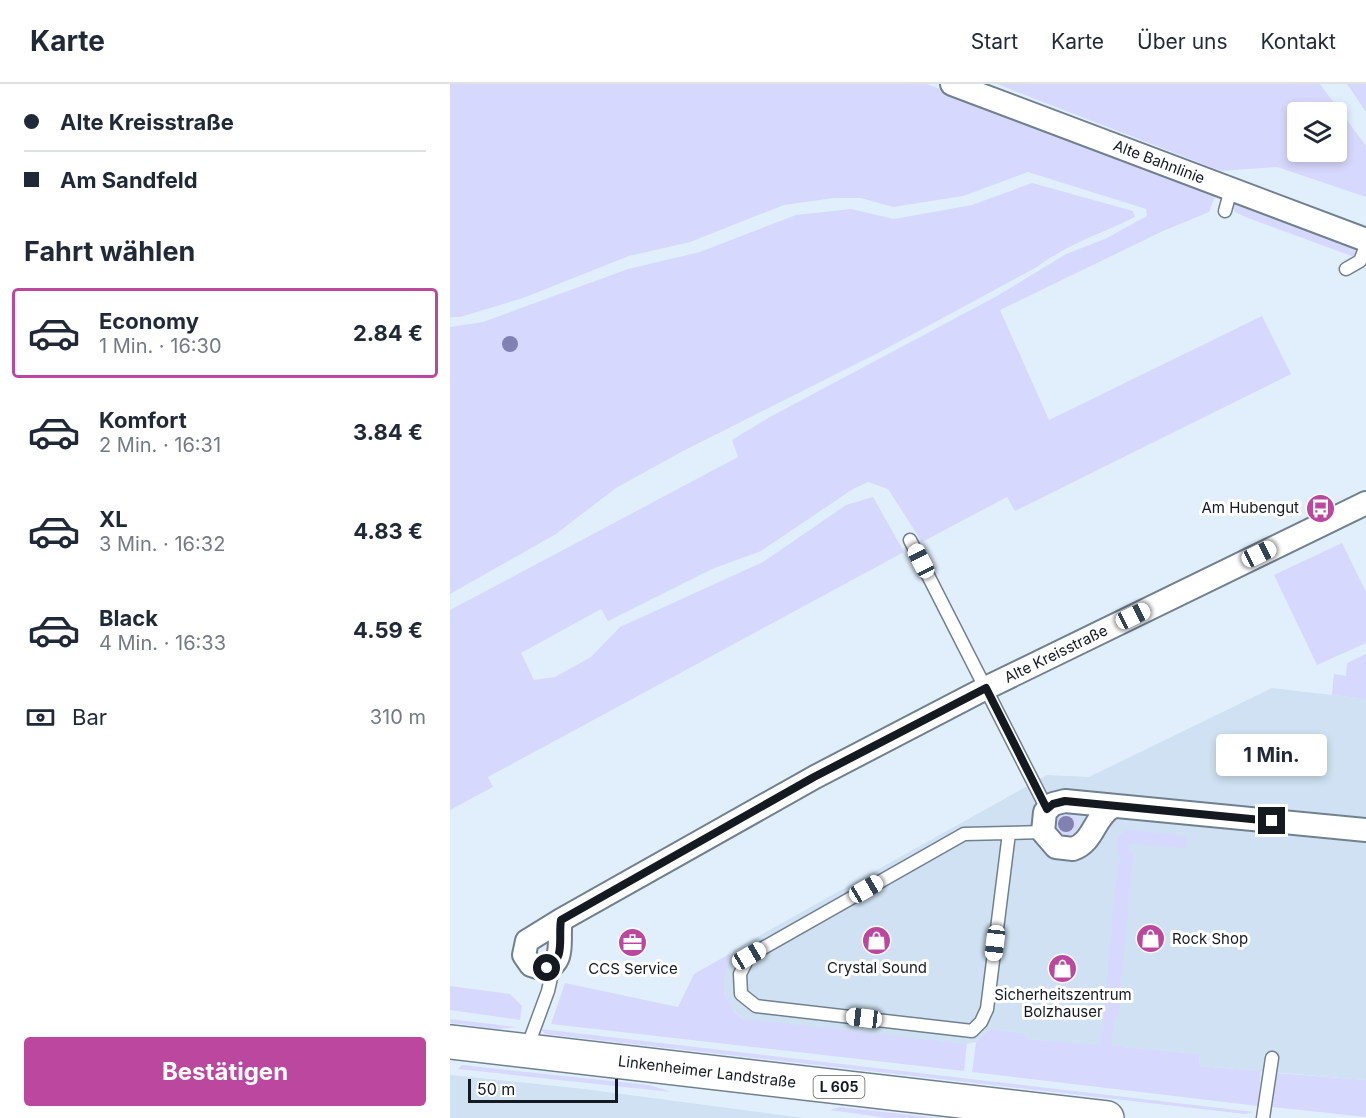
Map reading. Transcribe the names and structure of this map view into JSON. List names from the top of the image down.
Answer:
{
  "streets": {
    "main road": ["Linkenheimer Landstraße", "L 605"],
    "street": ["Alte Bahnlinie", "Alte Kreisstraße"]
  },
  "places": {
    "bus stop": ["Am Hubengut"],
    "shop": ["Rock Shop", "Crystal Sound", "Sicherheitszentrum Bolzhauser"],
    "office": ["CCS Service"]
  },
  "scale_bar": "50 m",
  "page": {
    "header": "Karte",
    "nav": [
      "Start",
      "Karte",
      "Über uns",
      "Kontakt"
    ],
    "banner": ["Alte Kreisstraße", "Am Sandfeld"],
    "heading": "Fahrt wählen",
    "list": [
      {
        "name": "Economy",
        "note": "1 Min. · 16:30",
        "value": "2.84 €"
      },
      {
        "name": "Komfort",
        "note": "2 Min. · 16:31",
        "value": "3.84 €"
      },
      {
        "name": "XL",
        "note": "3 Min. · 16:32",
        "value": "4.83 €"
      },
      {
        "name": "Black",
        "note": "4 Min. · 16:33",
        "value": "4.59 €"
      }
    ],
    "pay": ["Bar", "310 m"],
    "bubble": "1 Min.",
    "buttons": "Bestätigen",
    "scale": "50 m"
  }
}
